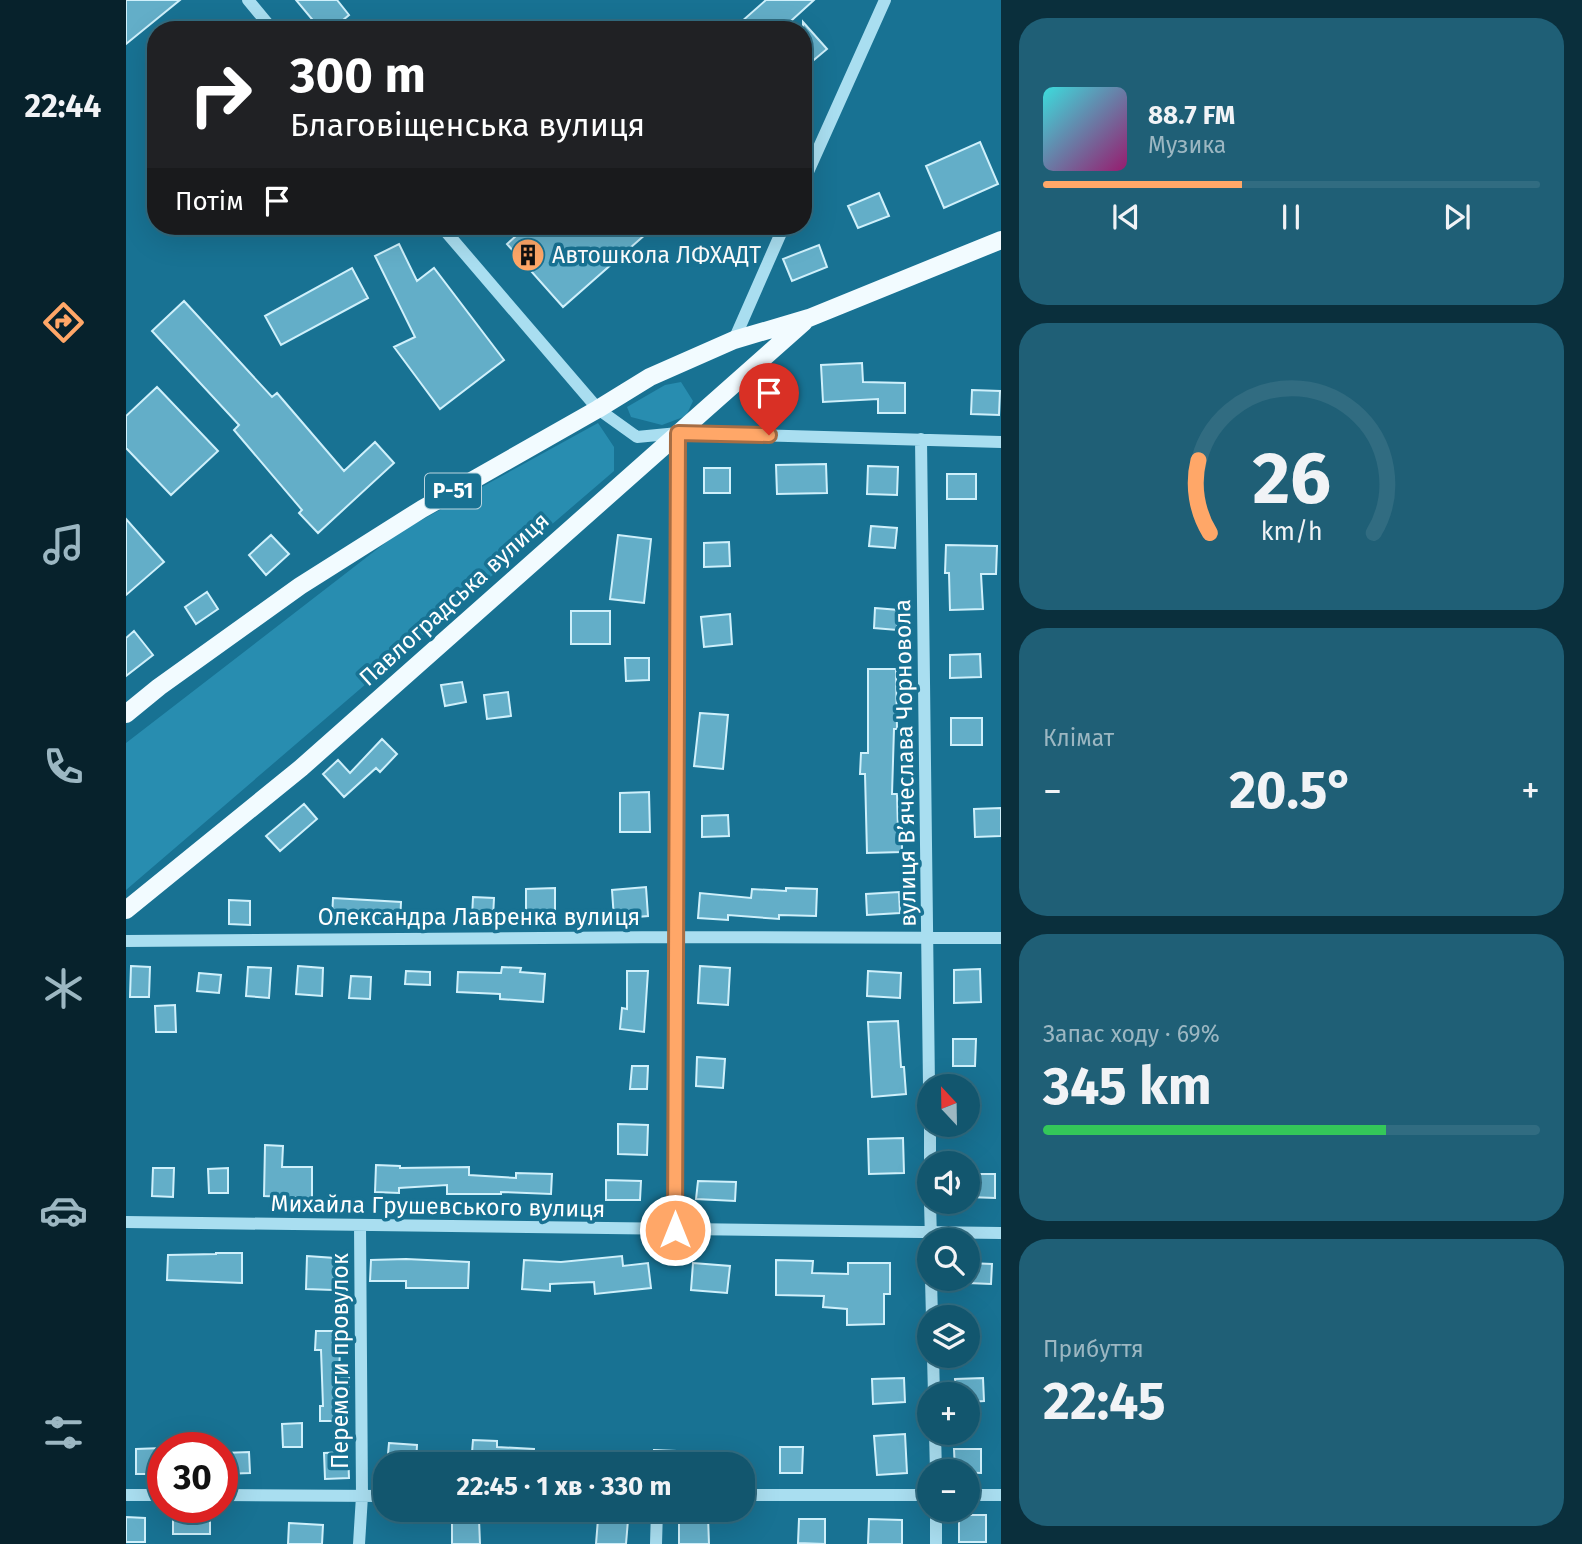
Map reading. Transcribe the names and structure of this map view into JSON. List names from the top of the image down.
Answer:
{
  "streets": {
    "main road": ["Р-51", "Павлоградська вулиця"],
    "street": [
      "вулиця В’ячеслава Чорновола",
      "Олександра Лавренка вулиця",
      "Михайла Грушевського вулиця",
      "Перемоги провулок"
    ]
  },
  "crossings": [
    ["вулиця В’ячеслава Чорновола", "Олександра Лавренка вулиця"],
    ["Михайла Грушевського вулиця", "Перемоги провулок"]
  ],
  "places": {
    "building": ["Автошкола ЛФХАДТ"]
  },
  "north": "top",
  "page": {
    "tabs": "22:44",
    "turn": ["300 m", "Благовіщенська вулиця"],
    "song": ["88.7 FM", "Музика"],
    "then": "Потім",
    "tile": [
      "Клімат",
      ["Запас ходу · 69%", "345 km"],
      ["Прибуття", "22:45"]
    ],
    "heat": ["−", "20.5°", "+"],
    "map_buttons": ["+", "−"],
    "limit": "30",
    "trip": "22:45 · 1 хв · 330 m",
    "gauge": ["26", "km/h"]
  }
}
